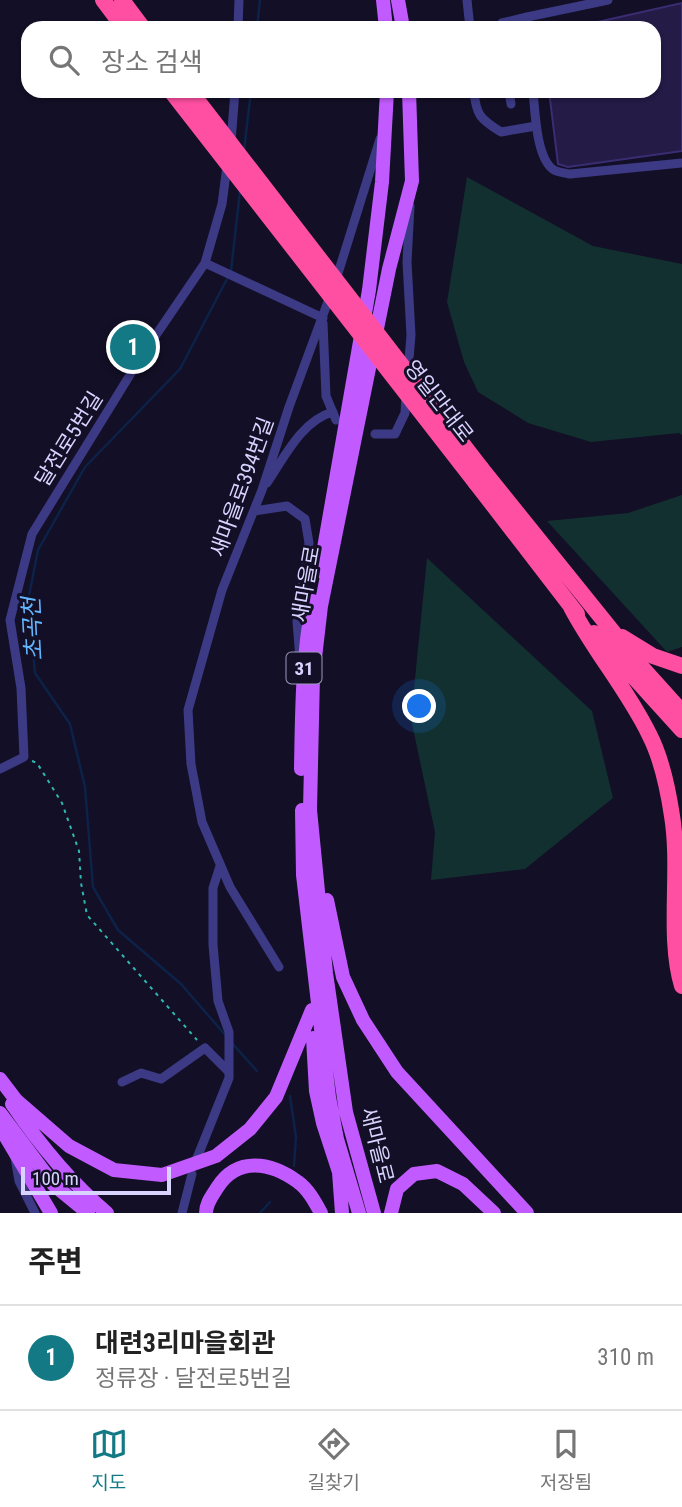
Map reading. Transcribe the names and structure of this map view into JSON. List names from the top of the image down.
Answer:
{
  "streets": {
    "highway": ["영일만대로"],
    "main road": ["새마을로", "31"],
    "street": ["달전로5번길", "새마을로394번길"]
  },
  "crossings": [
    ["새마을로394번길", "새마을로"]
  ],
  "water": ["초곡천"],
  "scale_bar": "100 m",
  "page": {
    "search": "장소 검색",
    "pins": "1",
    "scale": "100 m",
    "heading": "주변",
    "list": [
      {
        "mark": "1",
        "name": "대련3리마을회관",
        "note": "정류장 · 달전로5번길",
        "value": "310 m"
      }
    ],
    "nav": ["지도", "길찾기", "저장됨"]
  }
}
